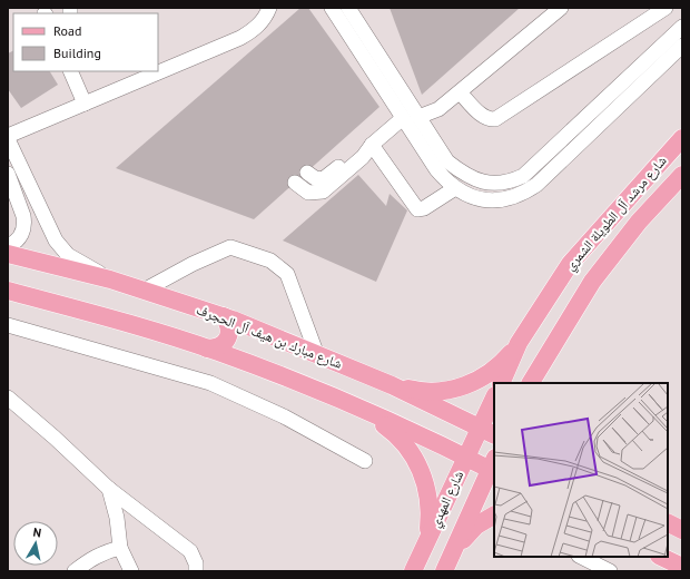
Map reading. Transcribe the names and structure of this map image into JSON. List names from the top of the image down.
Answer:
{
  "streets": {
    "main road": ["شارع مرشد آل الطويلة الشمري", "شارع مبارك بن هيف آل الحجرف", "شارع المهدي"]
  },
  "crossings": [
    ["شارع مبارك بن هيف آل الحجرف", "شارع المهدي"]
  ],
  "legend": ["Road", "Building"],
  "north": "top"
}
